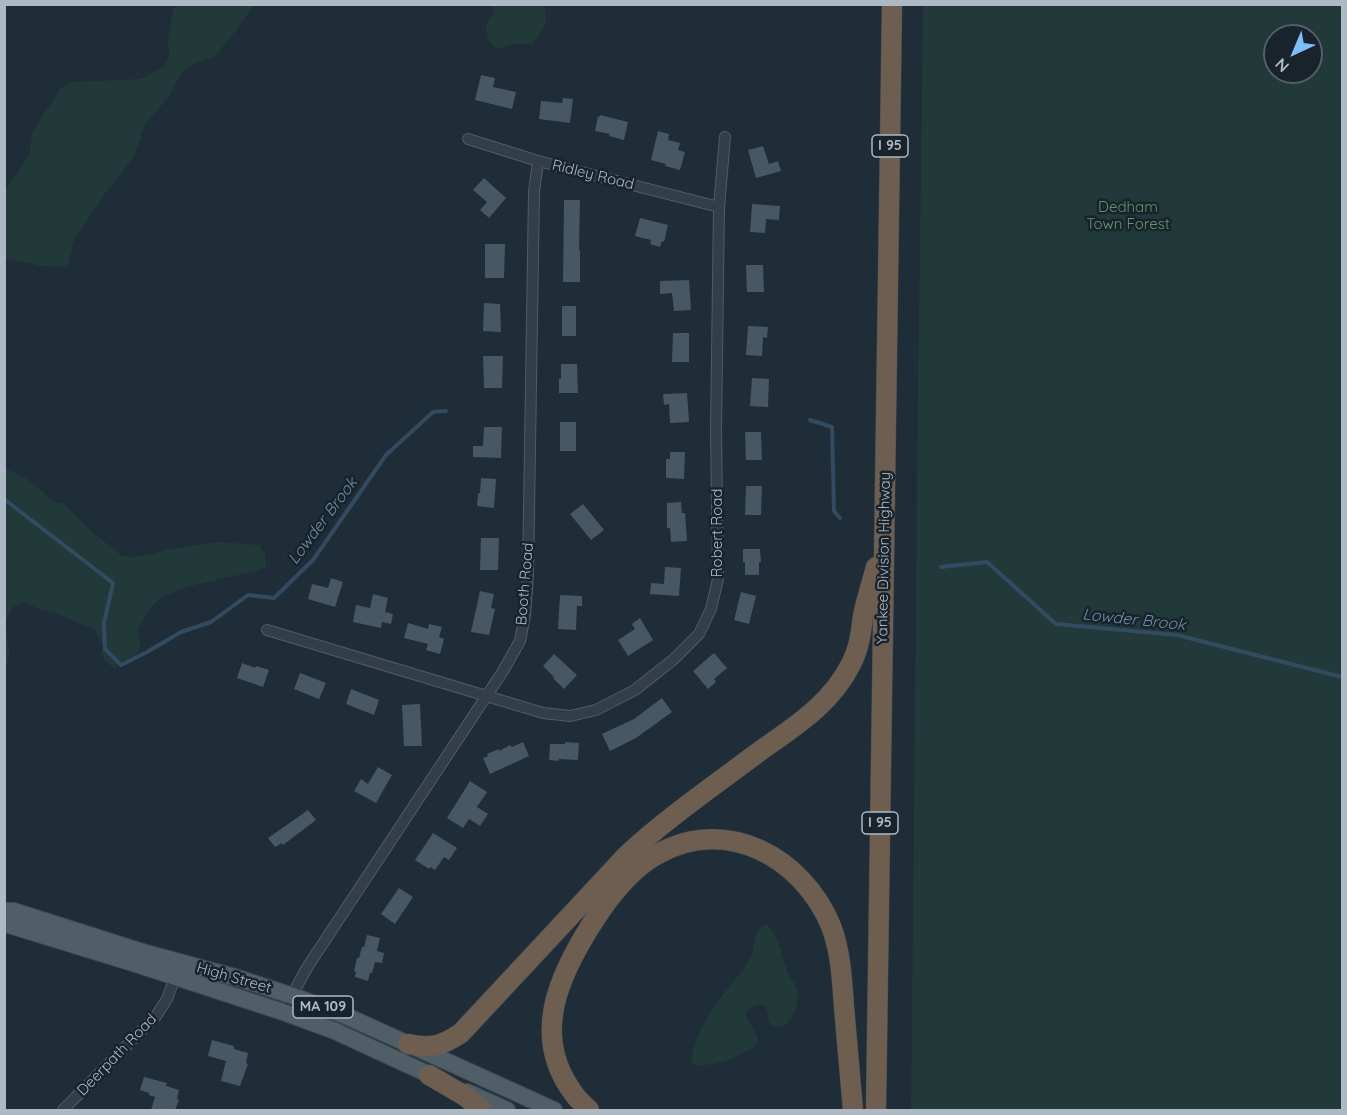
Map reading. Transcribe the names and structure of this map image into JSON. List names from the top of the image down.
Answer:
{
  "streets": {
    "highway": ["I 95", "Yankee Division Highway"],
    "main road": ["High Street", "MA 109"],
    "street": [
      "Ridley Road",
      "Robert Road",
      "Booth Road",
      "Deerpath Road"
    ]
  },
  "crossings": [
    ["Ridley Road", "Robert Road"],
    ["Ridley Road", "Booth Road"],
    ["Robert Road", "Booth Road"],
    ["Booth Road", "High Street"],
    ["High Street", "Deerpath Road"]
  ],
  "water": ["Lowder Brook"],
  "parks": ["Dedham Town Forest"],
  "north": "bottom left"
}
